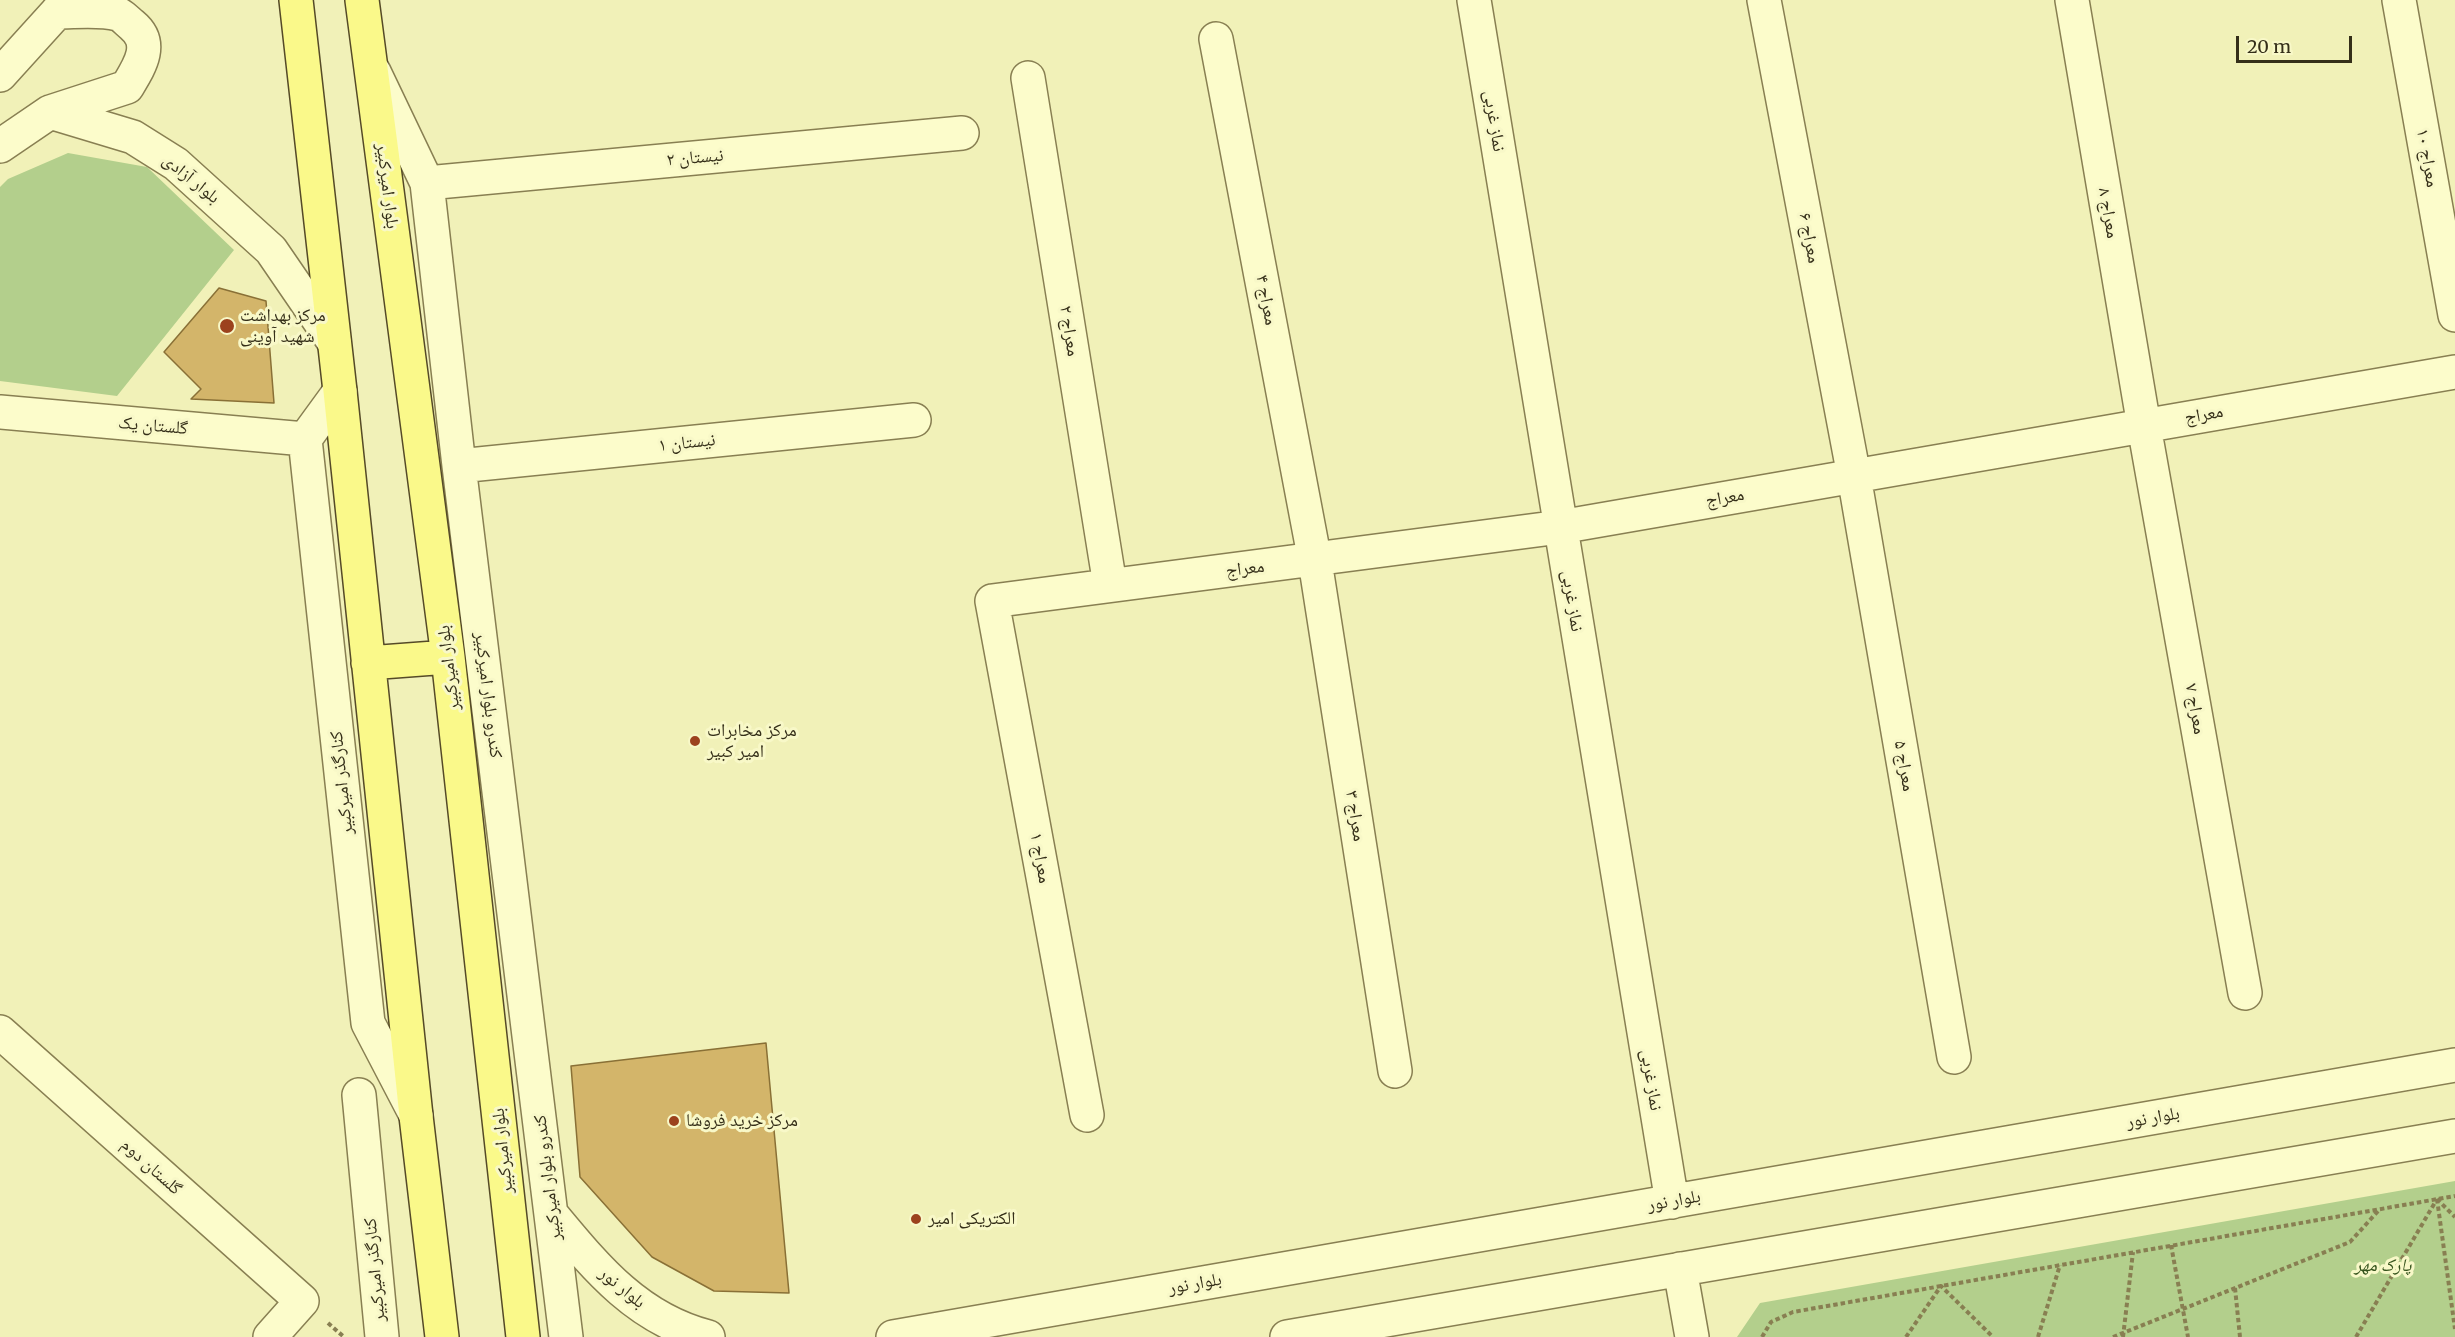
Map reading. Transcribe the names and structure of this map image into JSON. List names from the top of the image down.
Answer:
{
  "streets": {
    "main road": ["بلوار امیرکبیر"],
    "street": [
      "نماز غربی",
      "نیستان ۲",
      "معراج ۱۰",
      "بلوار آزادی",
      "معراج ۸",
      "معراج ۶",
      "معراج ۴",
      "معراج ۲",
      "معراج",
      "گلستان یک",
      "نیستان ۱",
      "کندرو بلوار امیرکبیر",
      "معراج ۷",
      "معراج ۵",
      "کنارگذر امیرکبیر",
      "معراج ۳",
      "معراج ۱",
      "بلوار نور",
      "گلستان دوم"
    ]
  },
  "crossings": [
    ["نماز غربی", "معراج"],
    ["نماز غربی", "بلوار نور"],
    ["نیستان ۲", "کندرو بلوار امیرکبیر"],
    ["بلوار امیرکبیر", "کندرو بلوار امیرکبیر"],
    ["معراج ۸", "معراج"],
    ["معراج ۸", "معراج ۷"],
    ["معراج ۶", "معراج"],
    ["معراج ۶", "معراج ۵"],
    ["معراج ۴", "معراج"],
    ["معراج ۴", "معراج ۳"],
    ["معراج ۲", "معراج"],
    ["معراج", "معراج ۷"],
    ["معراج", "معراج ۵"],
    ["معراج", "معراج ۳"],
    ["معراج", "معراج ۱"],
    ["گلستان یک", "کنارگذر امیرکبیر"],
    ["نیستان ۱", "کندرو بلوار امیرکبیر"],
    ["کندرو بلوار امیرکبیر", "بلوار نور"]
  ],
  "parks": ["پارک مهر"],
  "places": [
    "مرکز بهداشت شهید آوینی",
    "مرکز مخابرات امیر کبیر",
    "مرکز خرید فروشا",
    "الکتریکی امیر"
  ],
  "scale_bar": "20 m"
}
